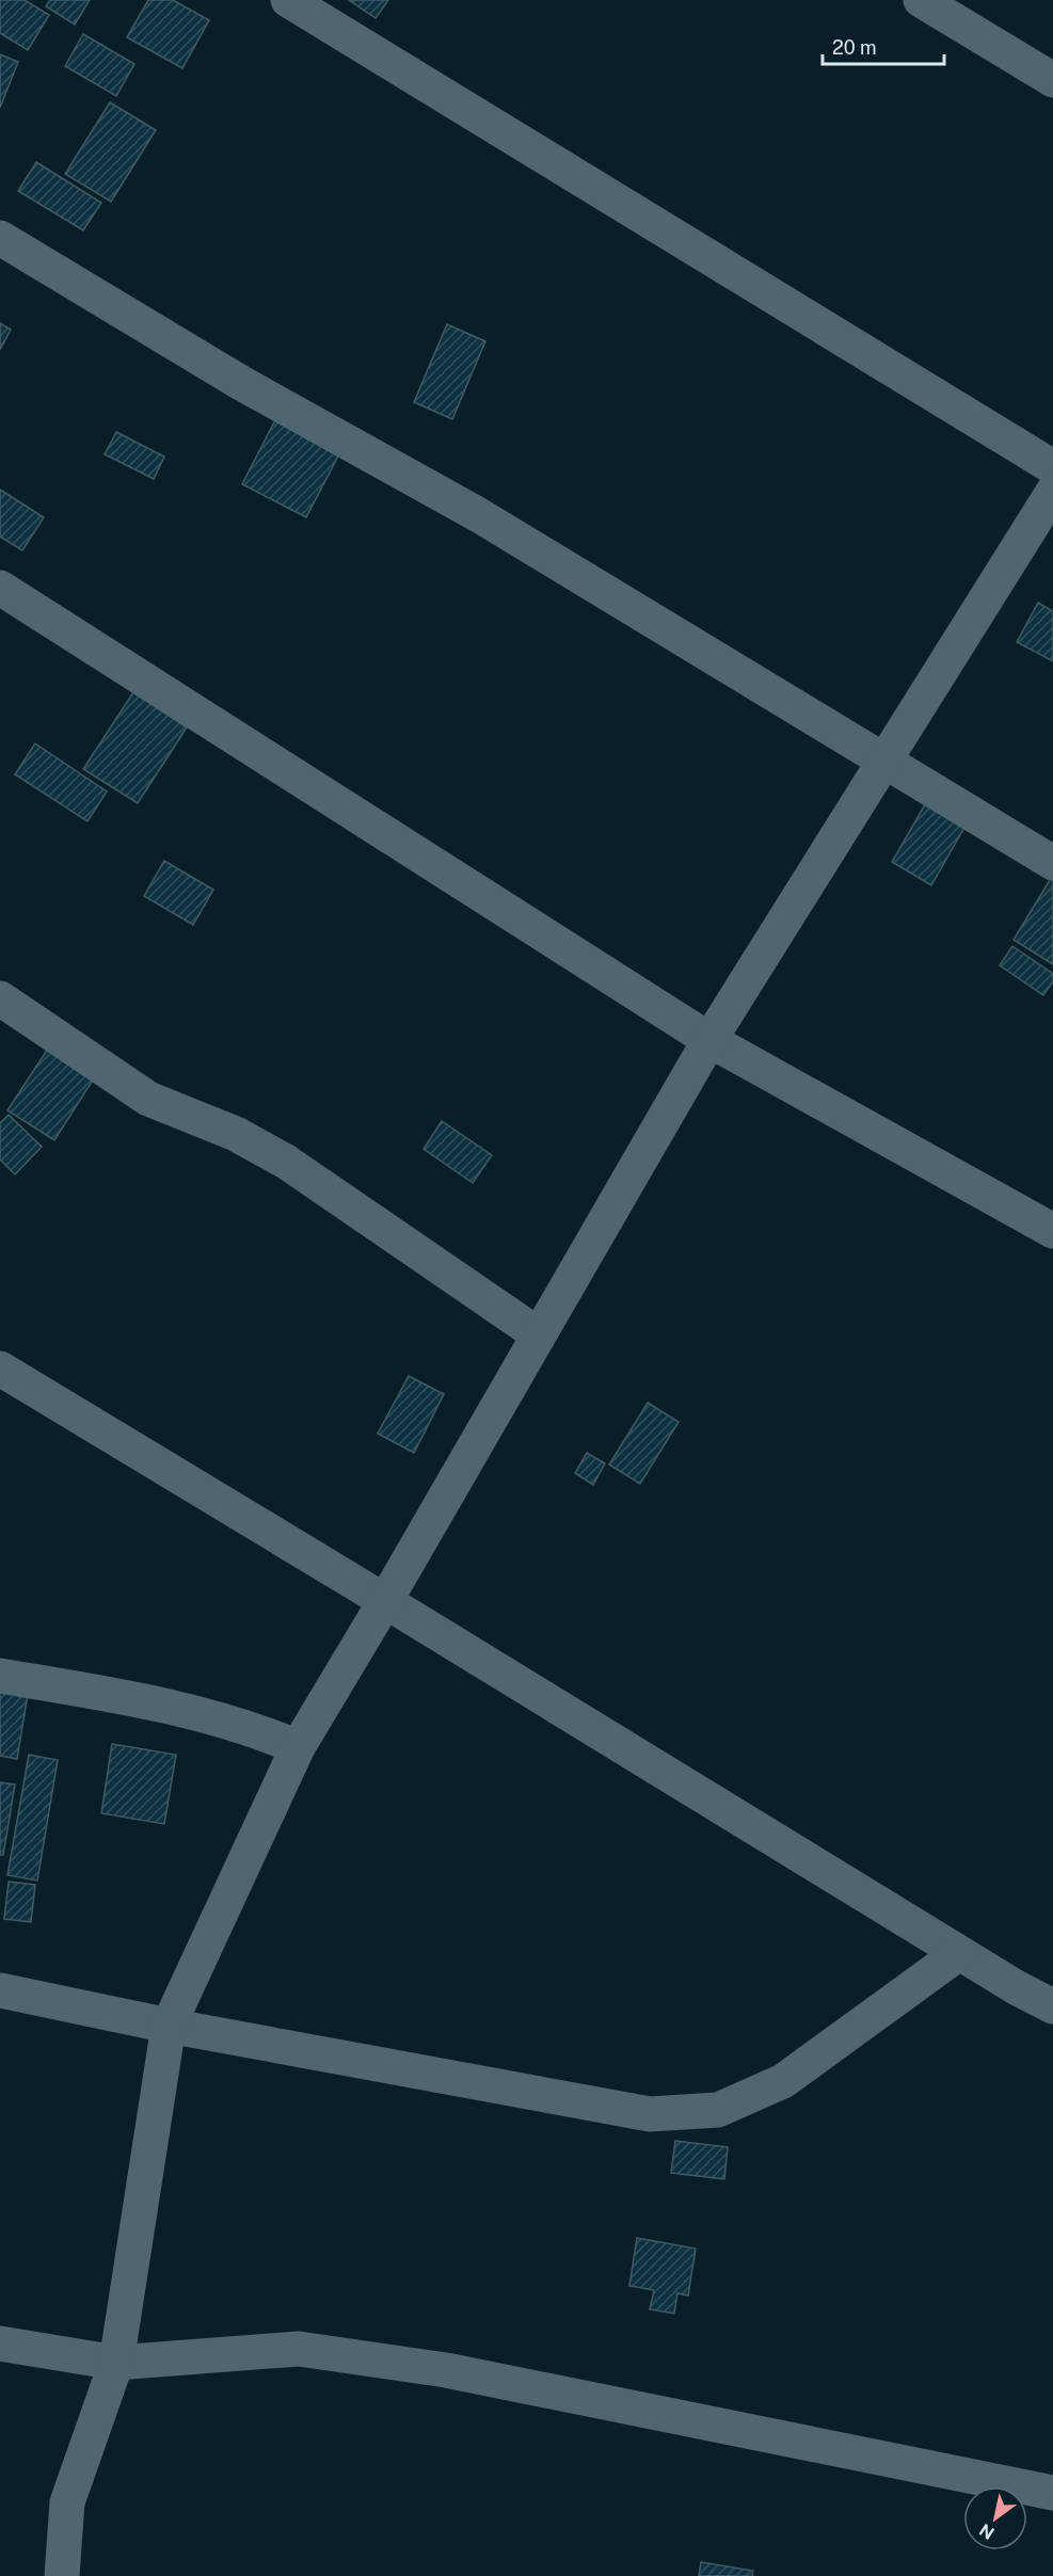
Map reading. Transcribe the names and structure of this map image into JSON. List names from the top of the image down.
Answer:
{
  "scale_bar": "20 m",
  "north": "bottom left"
}
